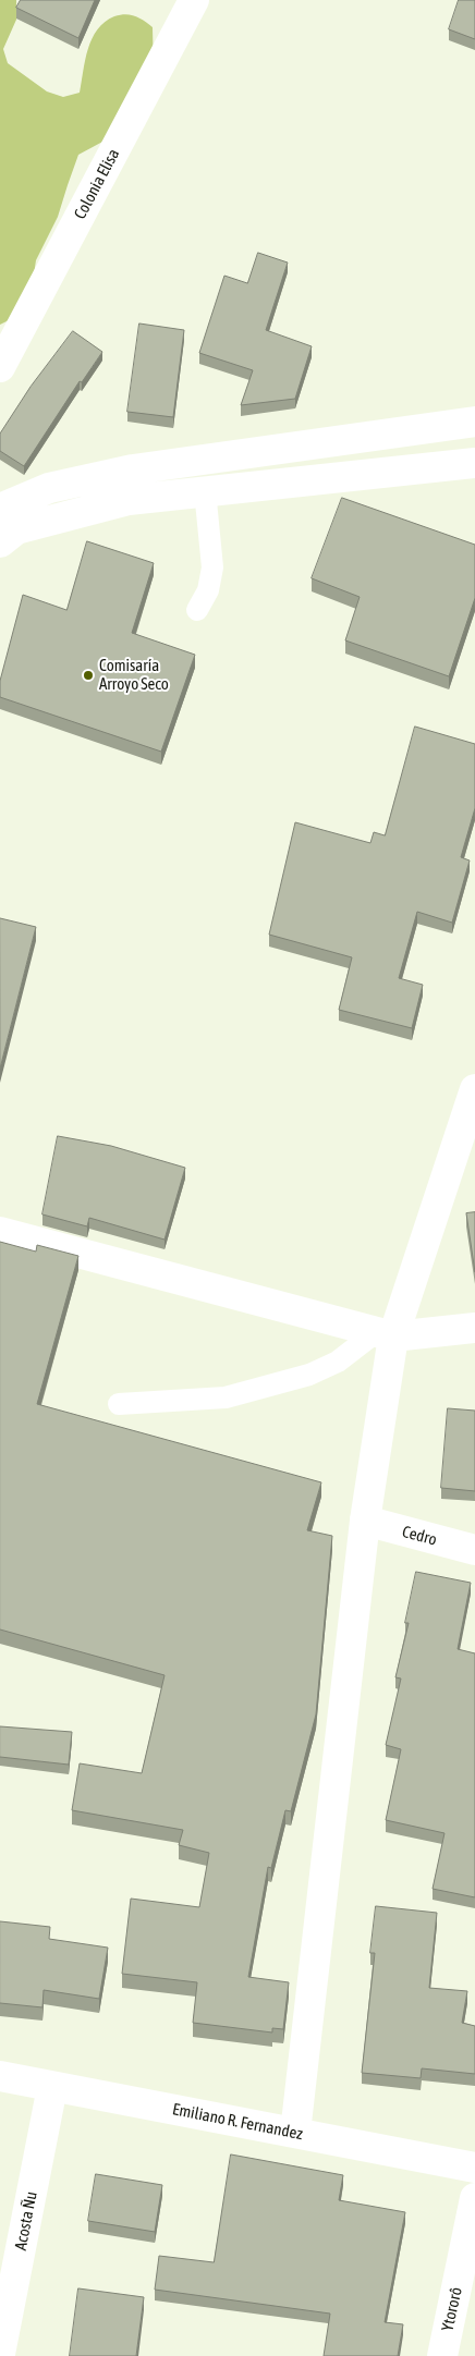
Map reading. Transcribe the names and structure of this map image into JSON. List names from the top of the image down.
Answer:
{
  "streets": {
    "street": [
      "Colonia Elisa",
      "Cedro",
      "Emiliano R. Fernandez",
      "Acosta Ñu",
      "Ytororô"
    ]
  },
  "crossings": [
    ["Emiliano R. Fernandez", "Acosta Ñu"]
  ],
  "places": ["Comisaría Arroyo Seco"]
}
